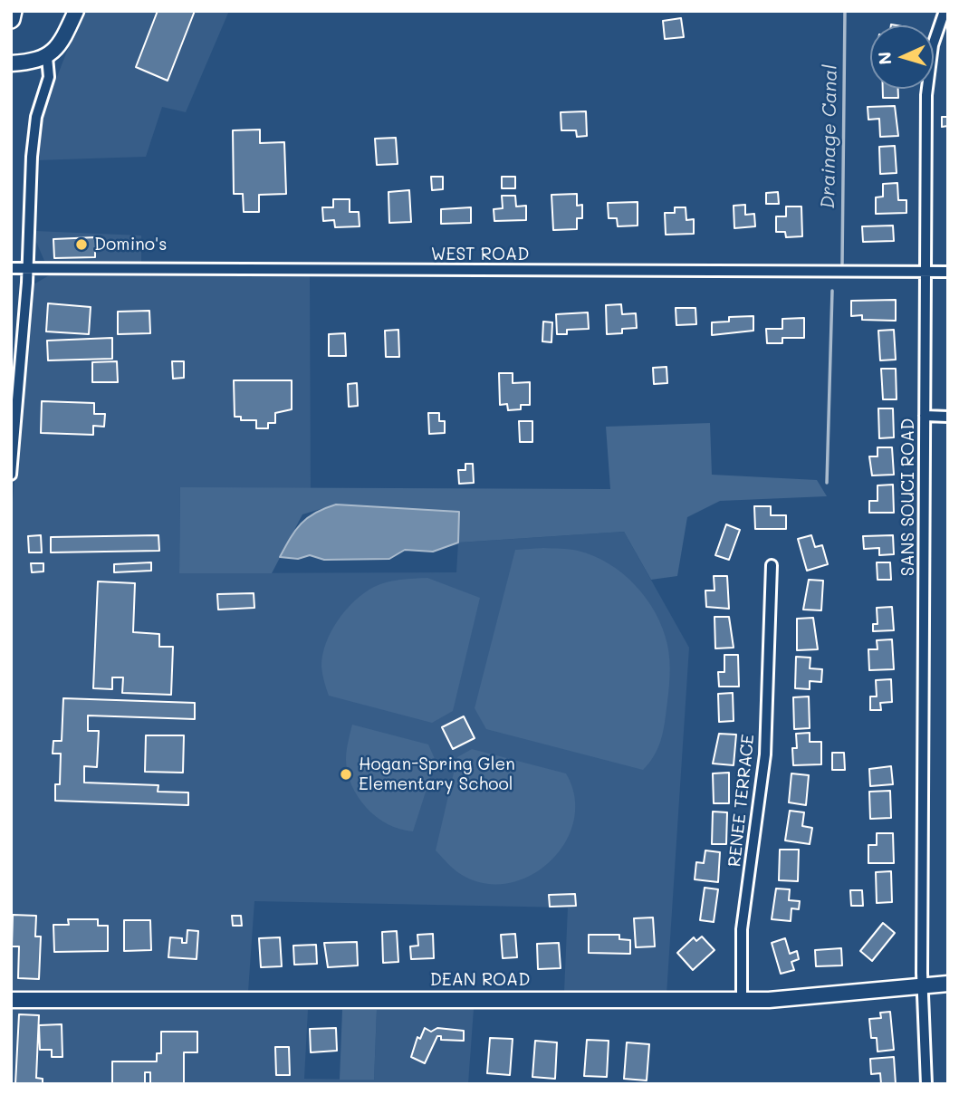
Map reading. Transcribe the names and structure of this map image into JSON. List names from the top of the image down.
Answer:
{
  "streets": {
    "main road": ["DEAN ROAD"],
    "street": ["WEST ROAD", "SANS SOUCI ROAD", "RENEE TERRACE"]
  },
  "crossings": [
    ["WEST ROAD", "SANS SOUCI ROAD"],
    ["SANS SOUCI ROAD", "DEAN ROAD"],
    ["RENEE TERRACE", "DEAN ROAD"]
  ],
  "water": ["Drainage Canal"],
  "places": ["Domino's", "Hogan-Spring Glen Elementary School"],
  "north": "left"
}
